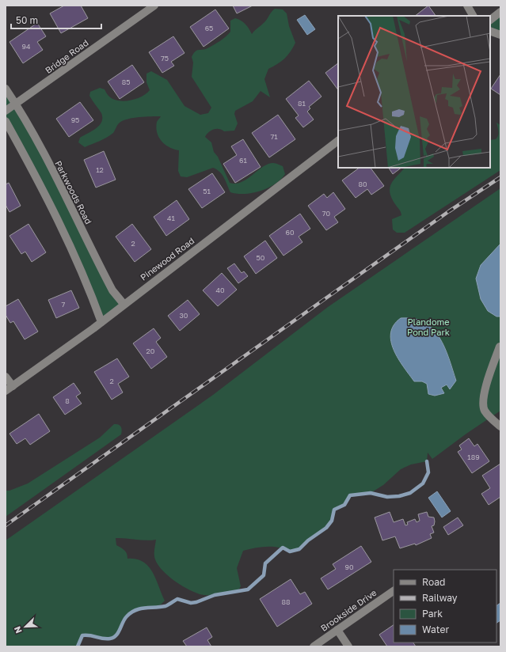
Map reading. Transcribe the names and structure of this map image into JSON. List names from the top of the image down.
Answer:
{
  "streets": {
    "street": [
      "Bridge Road",
      "Parkwoods Road",
      "Pinewood Road",
      "Brookside Drive"
    ]
  },
  "crossings": [
    ["Bridge Road", "Parkwoods Road"],
    ["Parkwoods Road", "Pinewood Road"]
  ],
  "parks": ["Plandome Pond Park"],
  "house_numbers": [
    "65",
    "94",
    "75",
    "85",
    "81",
    "95",
    "71",
    "61",
    "12",
    "80",
    "51",
    "70",
    "41",
    "60",
    "2",
    "50",
    "40",
    "7",
    "30",
    "20",
    "2",
    "8",
    "189",
    "90",
    "88"
  ],
  "legend": [
    "Road",
    "Railway",
    "Park",
    "Water"
  ],
  "scale_bar": "50 m",
  "north": "bottom left"
}
